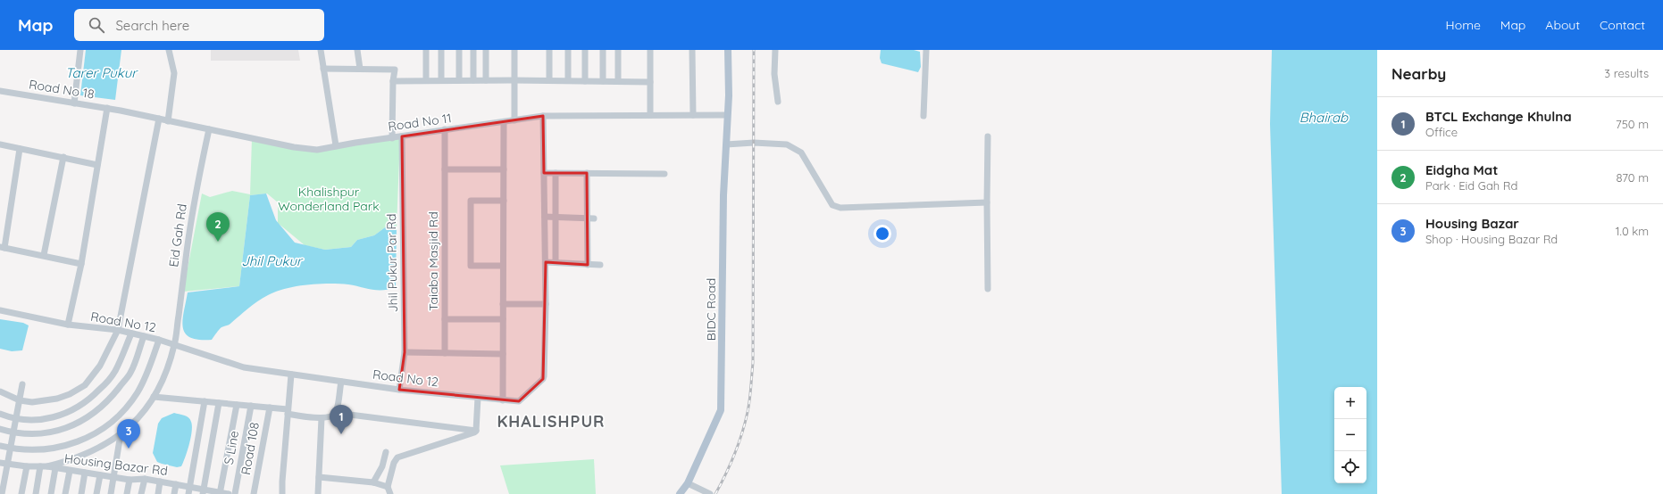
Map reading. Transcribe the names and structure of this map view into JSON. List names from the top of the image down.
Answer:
{
  "streets": {
    "main road": ["BIDC Road"],
    "street": [
      "Road No 18",
      "Road No 11",
      "Eid Gah Rd",
      "Taiaba Masjid Rd",
      "Jhil Pukur Par Rd",
      "Road No 12",
      "S Line",
      "Road 108",
      "Housing Bazar Rd"
    ]
  },
  "crossings": [
    ["Road No 18", "Road No 11"],
    ["Road No 11", "Eid Gah Rd"],
    ["Road No 11", "Taiaba Masjid Rd"],
    ["Road No 11", "Jhil Pukur Par Rd"],
    ["Road No 11", "BIDC Road"],
    ["Road No 11", "Road No 12"],
    ["Eid Gah Rd", "Road No 12"],
    ["Eid Gah Rd", "Housing Bazar Rd"],
    ["Jhil Pukur Par Rd", "Road No 12"]
  ],
  "districts": ["KHALISHPUR"],
  "water": ["Tarer Pukur", "Bhairab", "Jhil Pukur"],
  "parks": ["Khalishpur Wonderland Park"],
  "page": {
    "header": "Map",
    "search": "Search here",
    "nav": [
      "Home",
      "Map",
      "About",
      "Contact"
    ],
    "heading": ["Nearby", "3 results"],
    "list": [
      {
        "mark": "1",
        "name": "BTCL Exchange Khulna",
        "note": "Office",
        "value": "750 m"
      },
      {
        "mark": "2",
        "name": "Eidgha Mat",
        "note": "Park · Eid Gah Rd",
        "value": "870 m"
      },
      {
        "mark": "3",
        "name": "Housing Bazar",
        "note": "Shop · Housing Bazar Rd",
        "value": "1.0 km"
      }
    ],
    "pins": ["2", "1", "3"],
    "map_buttons": ["+", "−"]
  }
}
